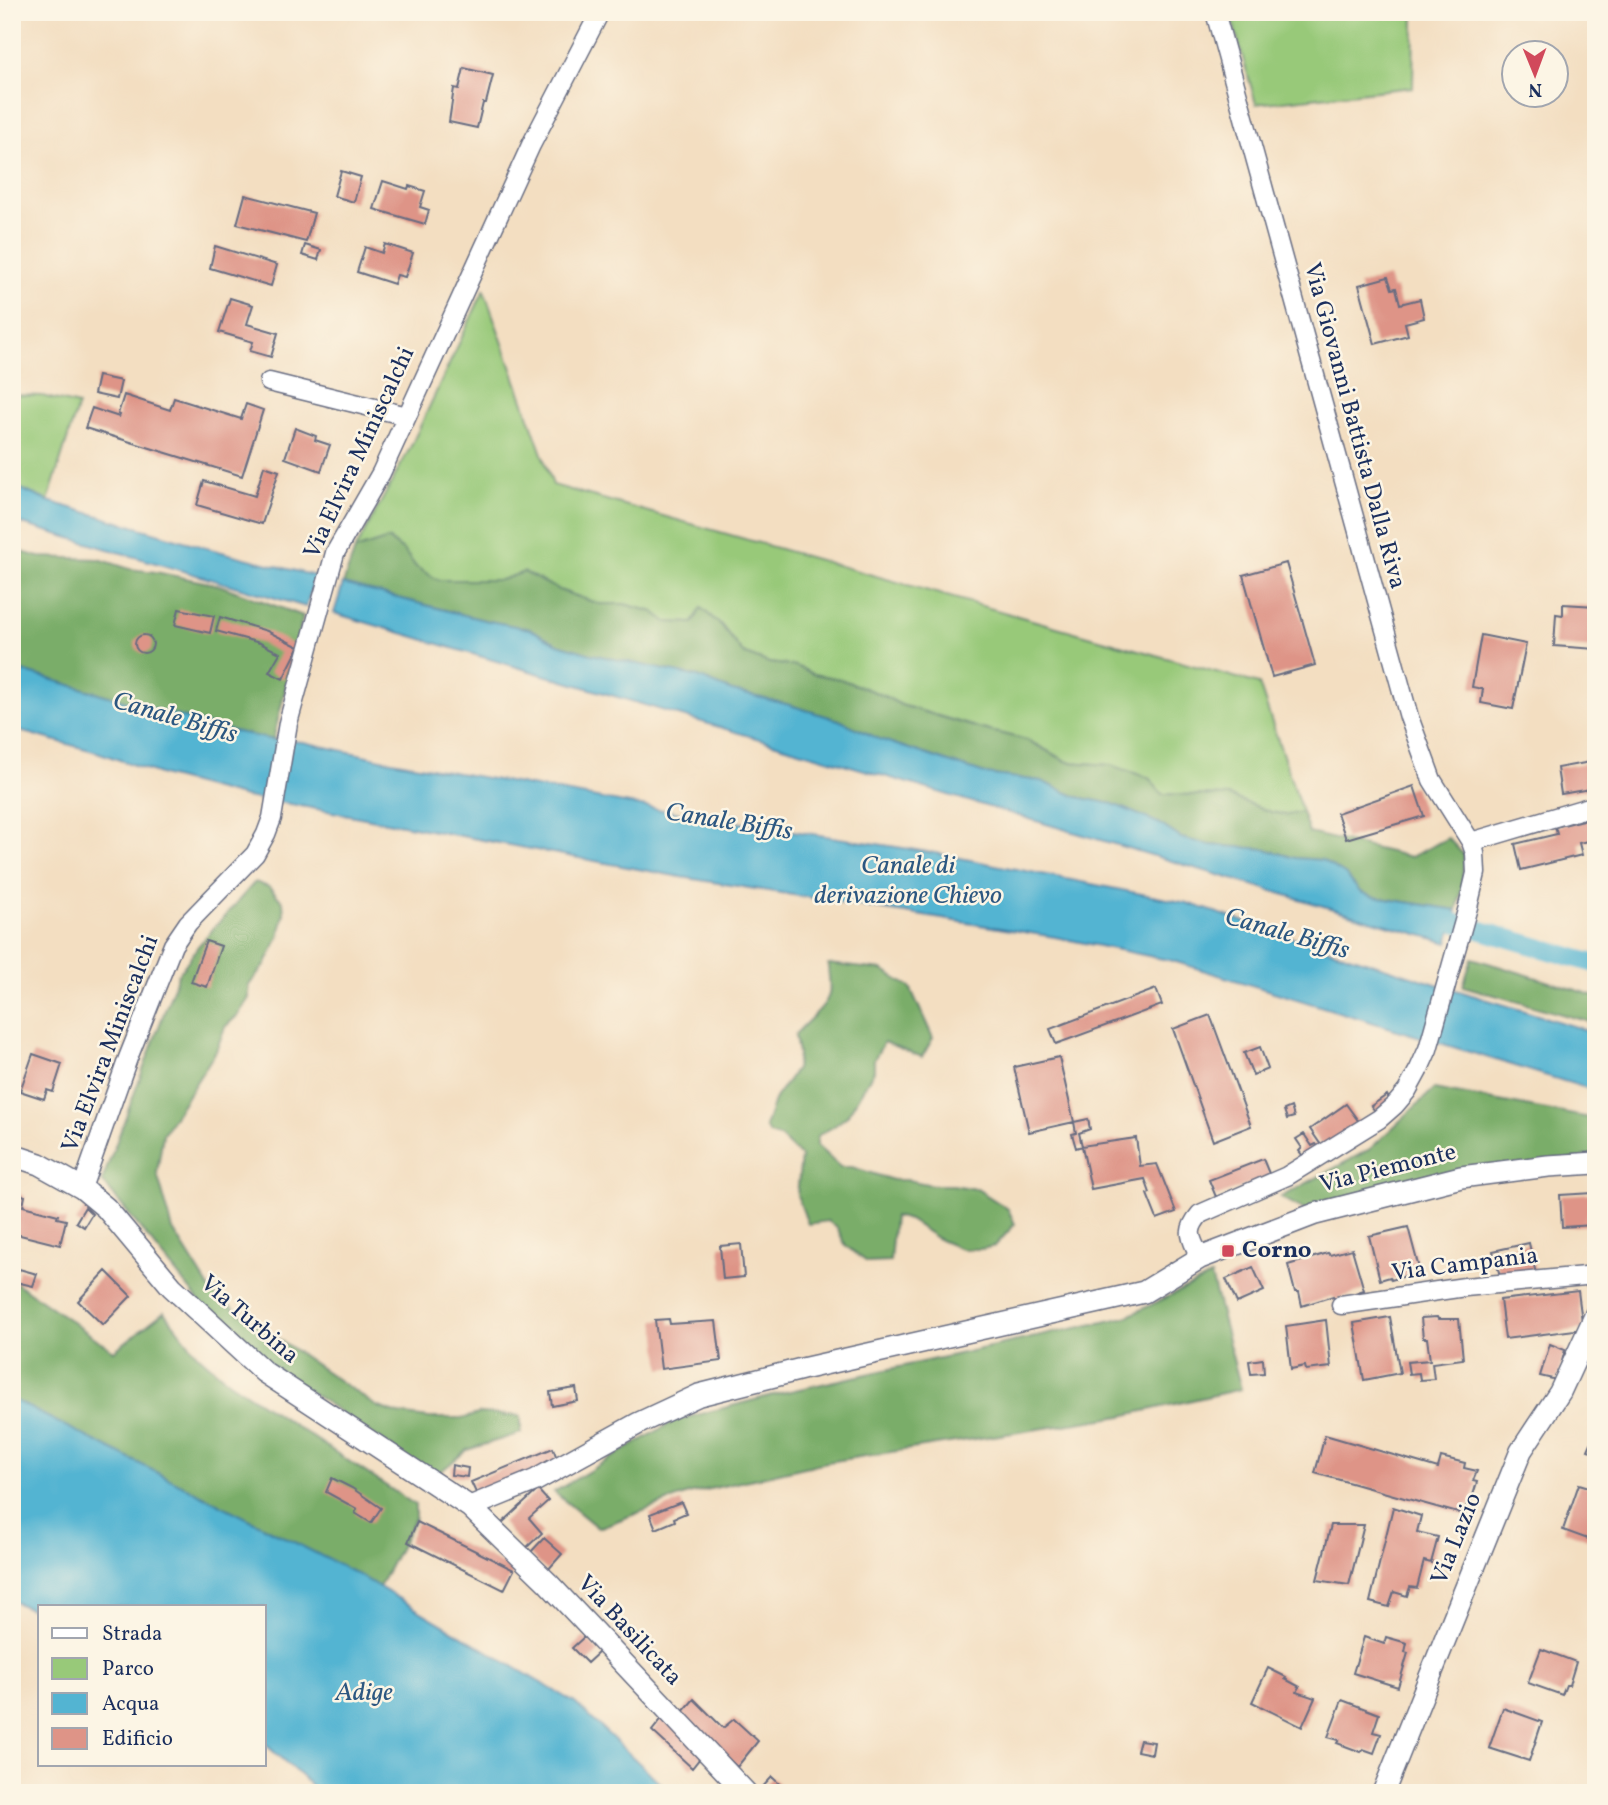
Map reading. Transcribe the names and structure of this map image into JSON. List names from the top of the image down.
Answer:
{
  "streets": {
    "street": [
      "Via Giovanni Battista Dalla Riva",
      "Via Elvira Miniscalchi",
      "Via Piemonte",
      "Via Campania",
      "Via Turbina",
      "Via Lazio",
      "Via Basilicata"
    ]
  },
  "crossings": [
    ["Via Giovanni Battista Dalla Riva", "Via Piemonte"],
    ["Via Elvira Miniscalchi", "Via Turbina"],
    ["Via Piemonte", "Via Turbina"],
    ["Via Piemonte", "Via Basilicata"],
    ["Via Turbina", "Via Basilicata"]
  ],
  "water": ["Canale Biffis", "Canale di derivazione Chievo", "Adige"],
  "places": {
    "transit": ["Corno"]
  },
  "legend": [
    "Strada",
    "Parco",
    "Acqua",
    "Edificio"
  ],
  "north": "bottom"
}
